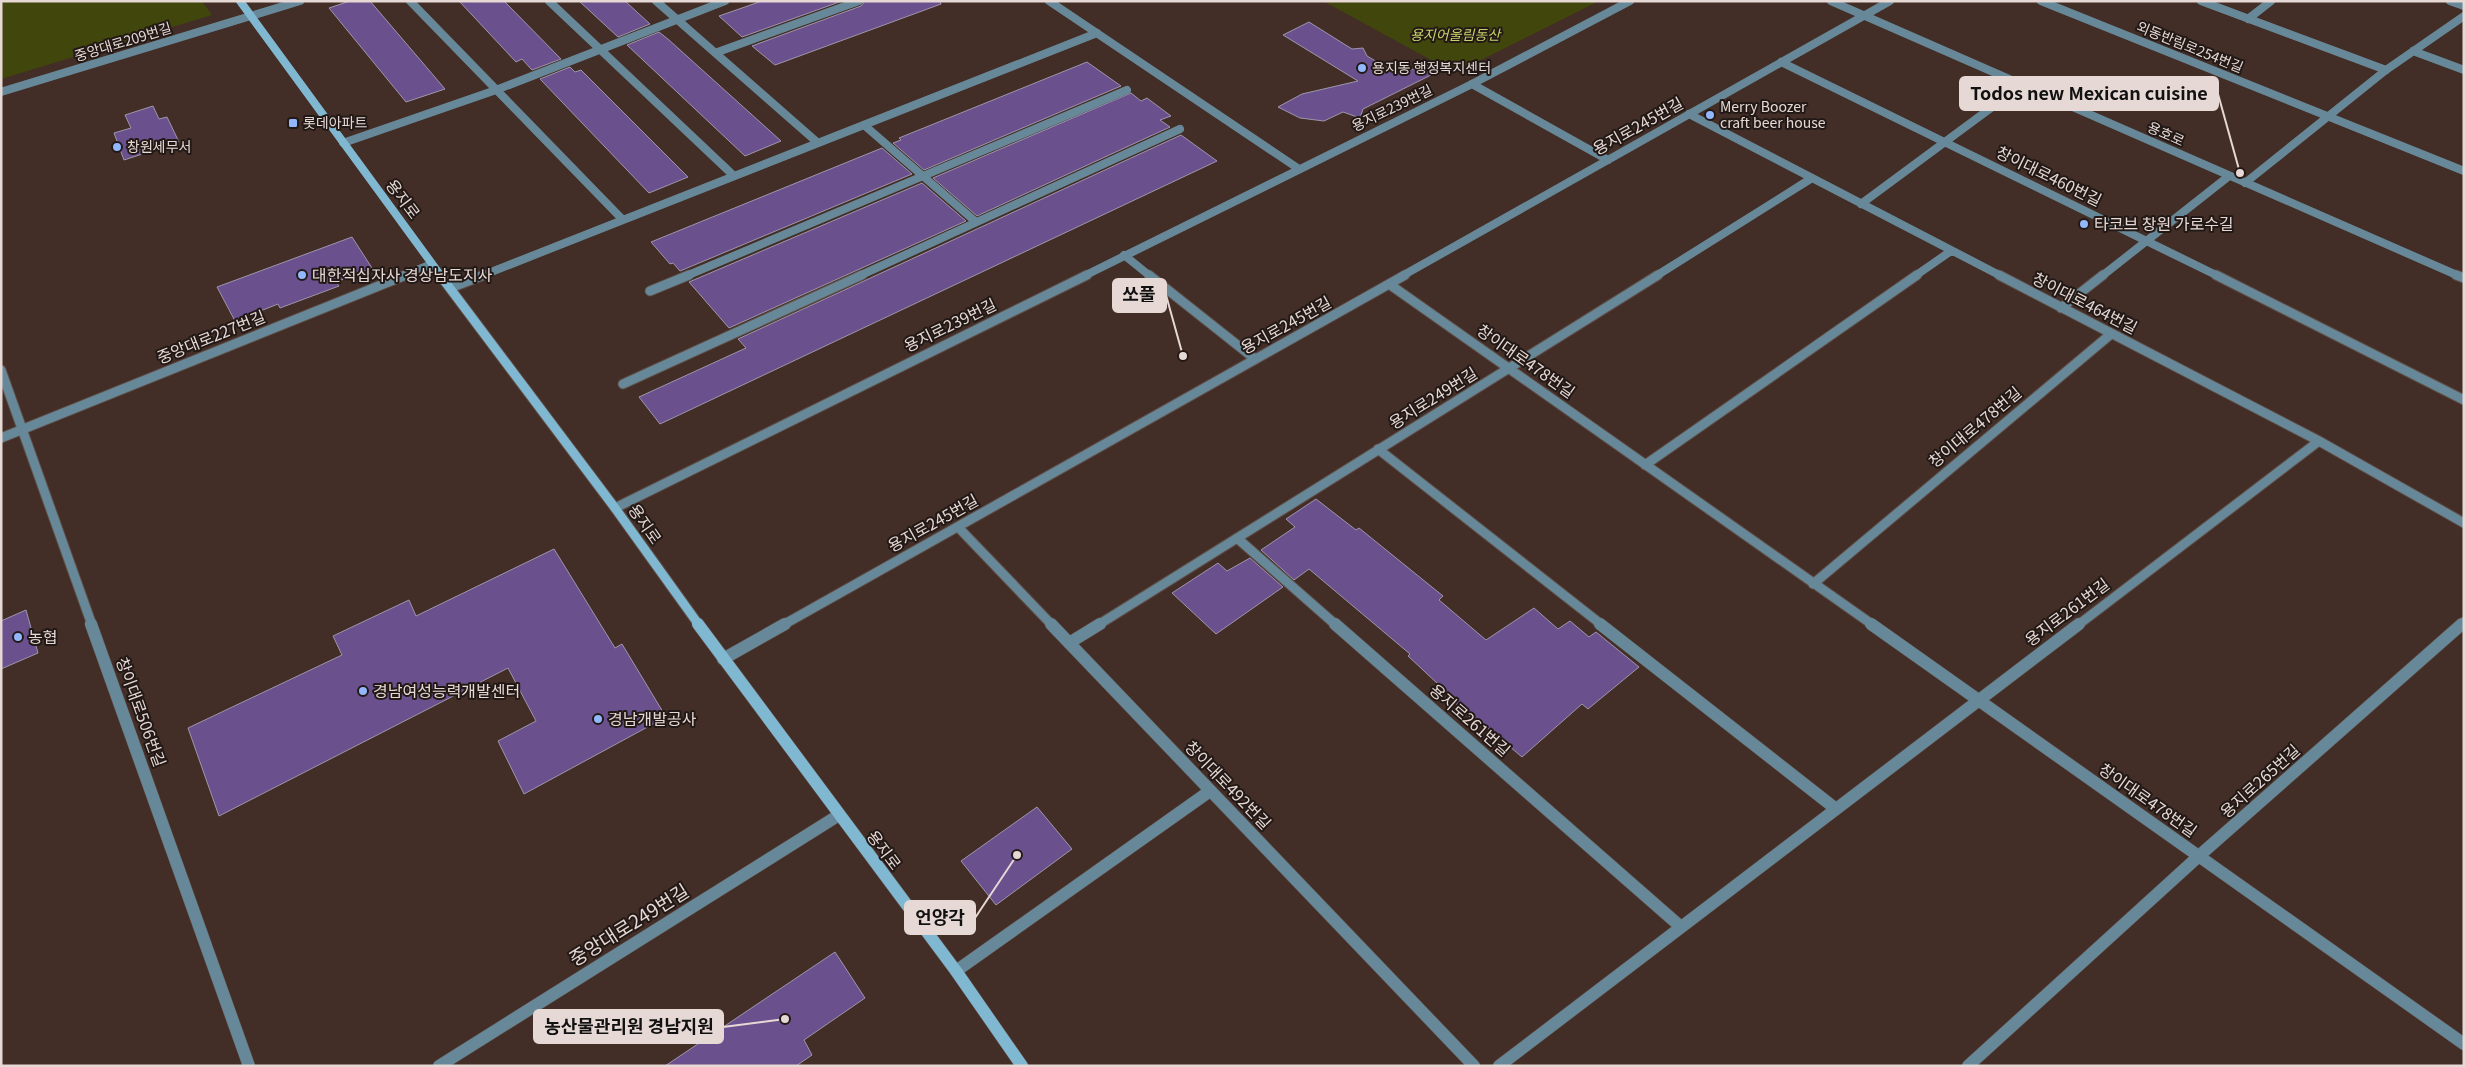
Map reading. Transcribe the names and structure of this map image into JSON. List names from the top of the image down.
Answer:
{
  "streets": {
    "main road": ["용지로"],
    "street": [
      "중앙대로209번길",
      "외동반림로254번길",
      "용지로239번길",
      "용지로245번길",
      "용호로",
      "창이대로460번길",
      "창이대로464번길",
      "중앙대로227번길",
      "창이대로478번길",
      "용지로249번길",
      "용지로261번길",
      "창이대로506번길",
      "용지로265번길",
      "창이대로492번길",
      "중앙대로249번길"
    ]
  },
  "crossings": [
    ["중앙대로209번길", "용지로"],
    ["용지로239번길", "용지로"],
    ["용지로245번길", "용호로"],
    ["용지로245번길", "창이대로460번길"],
    ["용지로245번길", "용지로"],
    ["용지로245번길", "창이대로464번길"],
    ["용지로245번길", "창이대로478번길"],
    ["용지로245번길", "창이대로492번길"],
    ["용지로", "중앙대로227번길"],
    ["용지로", "중앙대로249번길"],
    ["창이대로464번길", "창이대로478번길"],
    ["창이대로464번길", "용지로249번길"],
    ["창이대로464번길", "용지로261번길"],
    ["중앙대로227번길", "창이대로506번길"],
    ["창이대로478번길", "용지로249번길"],
    ["창이대로478번길", "용지로261번길"],
    ["창이대로478번길", "용지로265번길"],
    ["용지로249번길", "용지로261번길"],
    ["용지로249번길", "창이대로492번길"]
  ],
  "parks": ["용지어울림동산"],
  "places": {
    "other": [
      "용지동 행정복지센터",
      "Merry Boozer craft beer house",
      "창원세무서",
      "Todos new Mexican cuisine",
      "타코브 창원 가로수길",
      "대한적십자사 경상남도지사",
      "쏘풀",
      "농협",
      "경남여성능력개발센터",
      "경남개발공사",
      "언양각",
      "농산물관리원 경남지원"
    ],
    "transit": ["롯데아파트"]
  }
}
